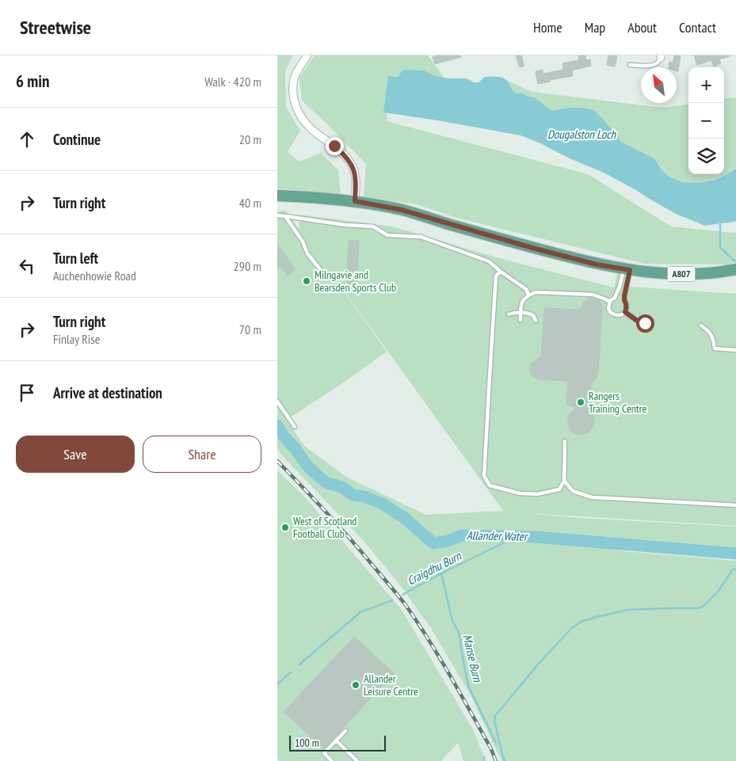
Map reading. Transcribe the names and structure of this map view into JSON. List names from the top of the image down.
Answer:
{
  "streets": {
    "main road": ["A807"]
  },
  "water": [
    "Dougalston Loch",
    "Allander Water",
    "Craigdhu Burn",
    "Manse Burn"
  ],
  "places": [
    "Milngavie and Bearsden Sports Club",
    "Rangers Training Centre",
    "West of Scotland Football Club",
    "Allander Leisure Centre"
  ],
  "scale_bar": "100 m",
  "north": "top left",
  "page": {
    "header": "Streetwise",
    "nav": [
      "Home",
      "Map",
      "About",
      "Contact"
    ],
    "heading": ["6 min", "Walk · 420 m"],
    "map_buttons": ["+", "−"],
    "list": [
      ["Continue", "20 m"],
      ["Turn right", "40 m"],
      ["Turn left", "Auchenhowie Road", "290 m"],
      ["Turn right", "Finlay Rise", "70 m"],
      "Arrive at destination"
    ],
    "buttons": ["Save", "Share"],
    "scale": "100 m"
  }
}
